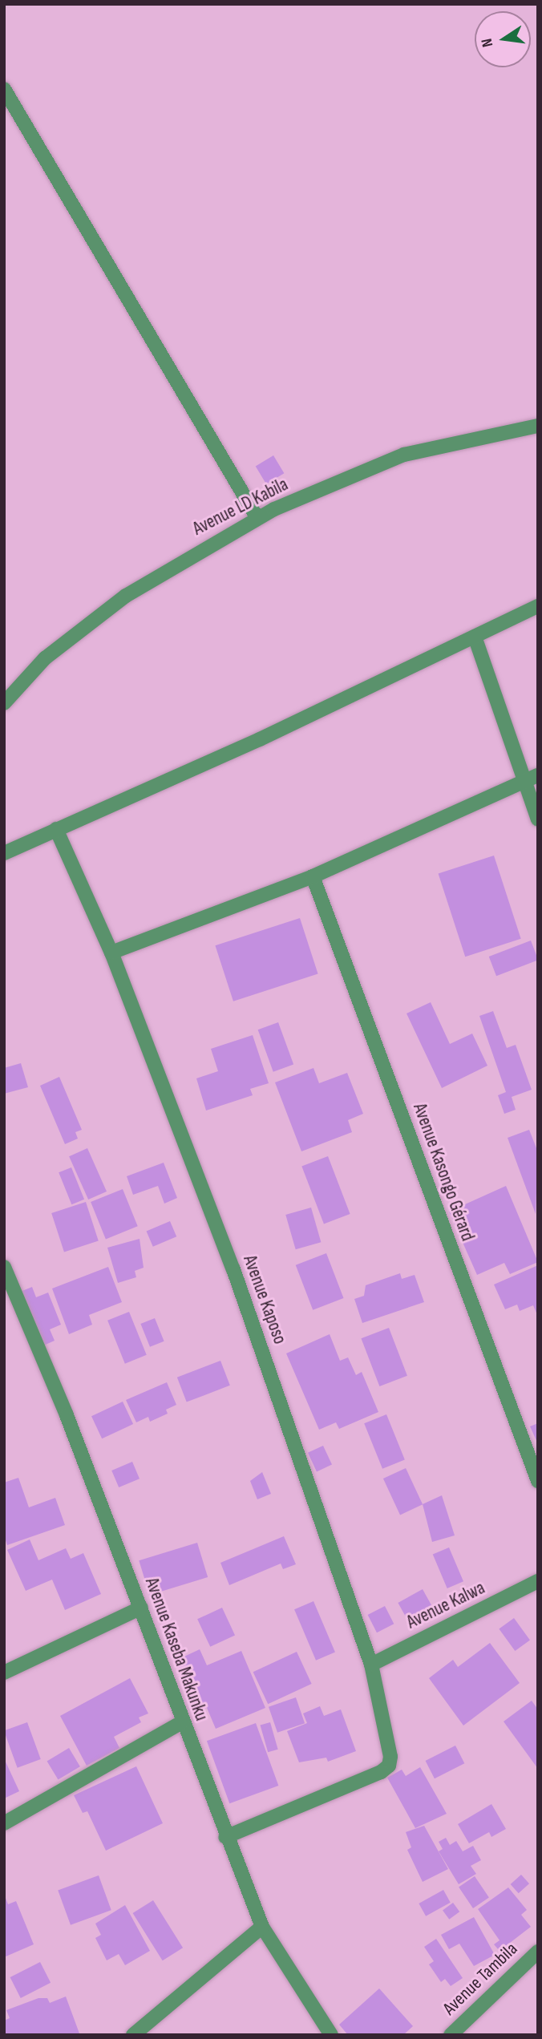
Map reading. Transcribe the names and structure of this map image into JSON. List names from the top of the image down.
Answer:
{
  "streets": {
    "street": [
      "Avenue LD Kabila",
      "Avenue Kasongo Gérard",
      "Avenue Kaposo",
      "Avenue Kalwa",
      "Avenue Kaseba Makunku",
      "Avenue Tambila"
    ]
  },
  "crossings": [
    ["Avenue Kaposo", "Avenue Kalwa"],
    ["Avenue Kaposo", "Avenue Kaseba Makunku"]
  ],
  "north": "left"
}
